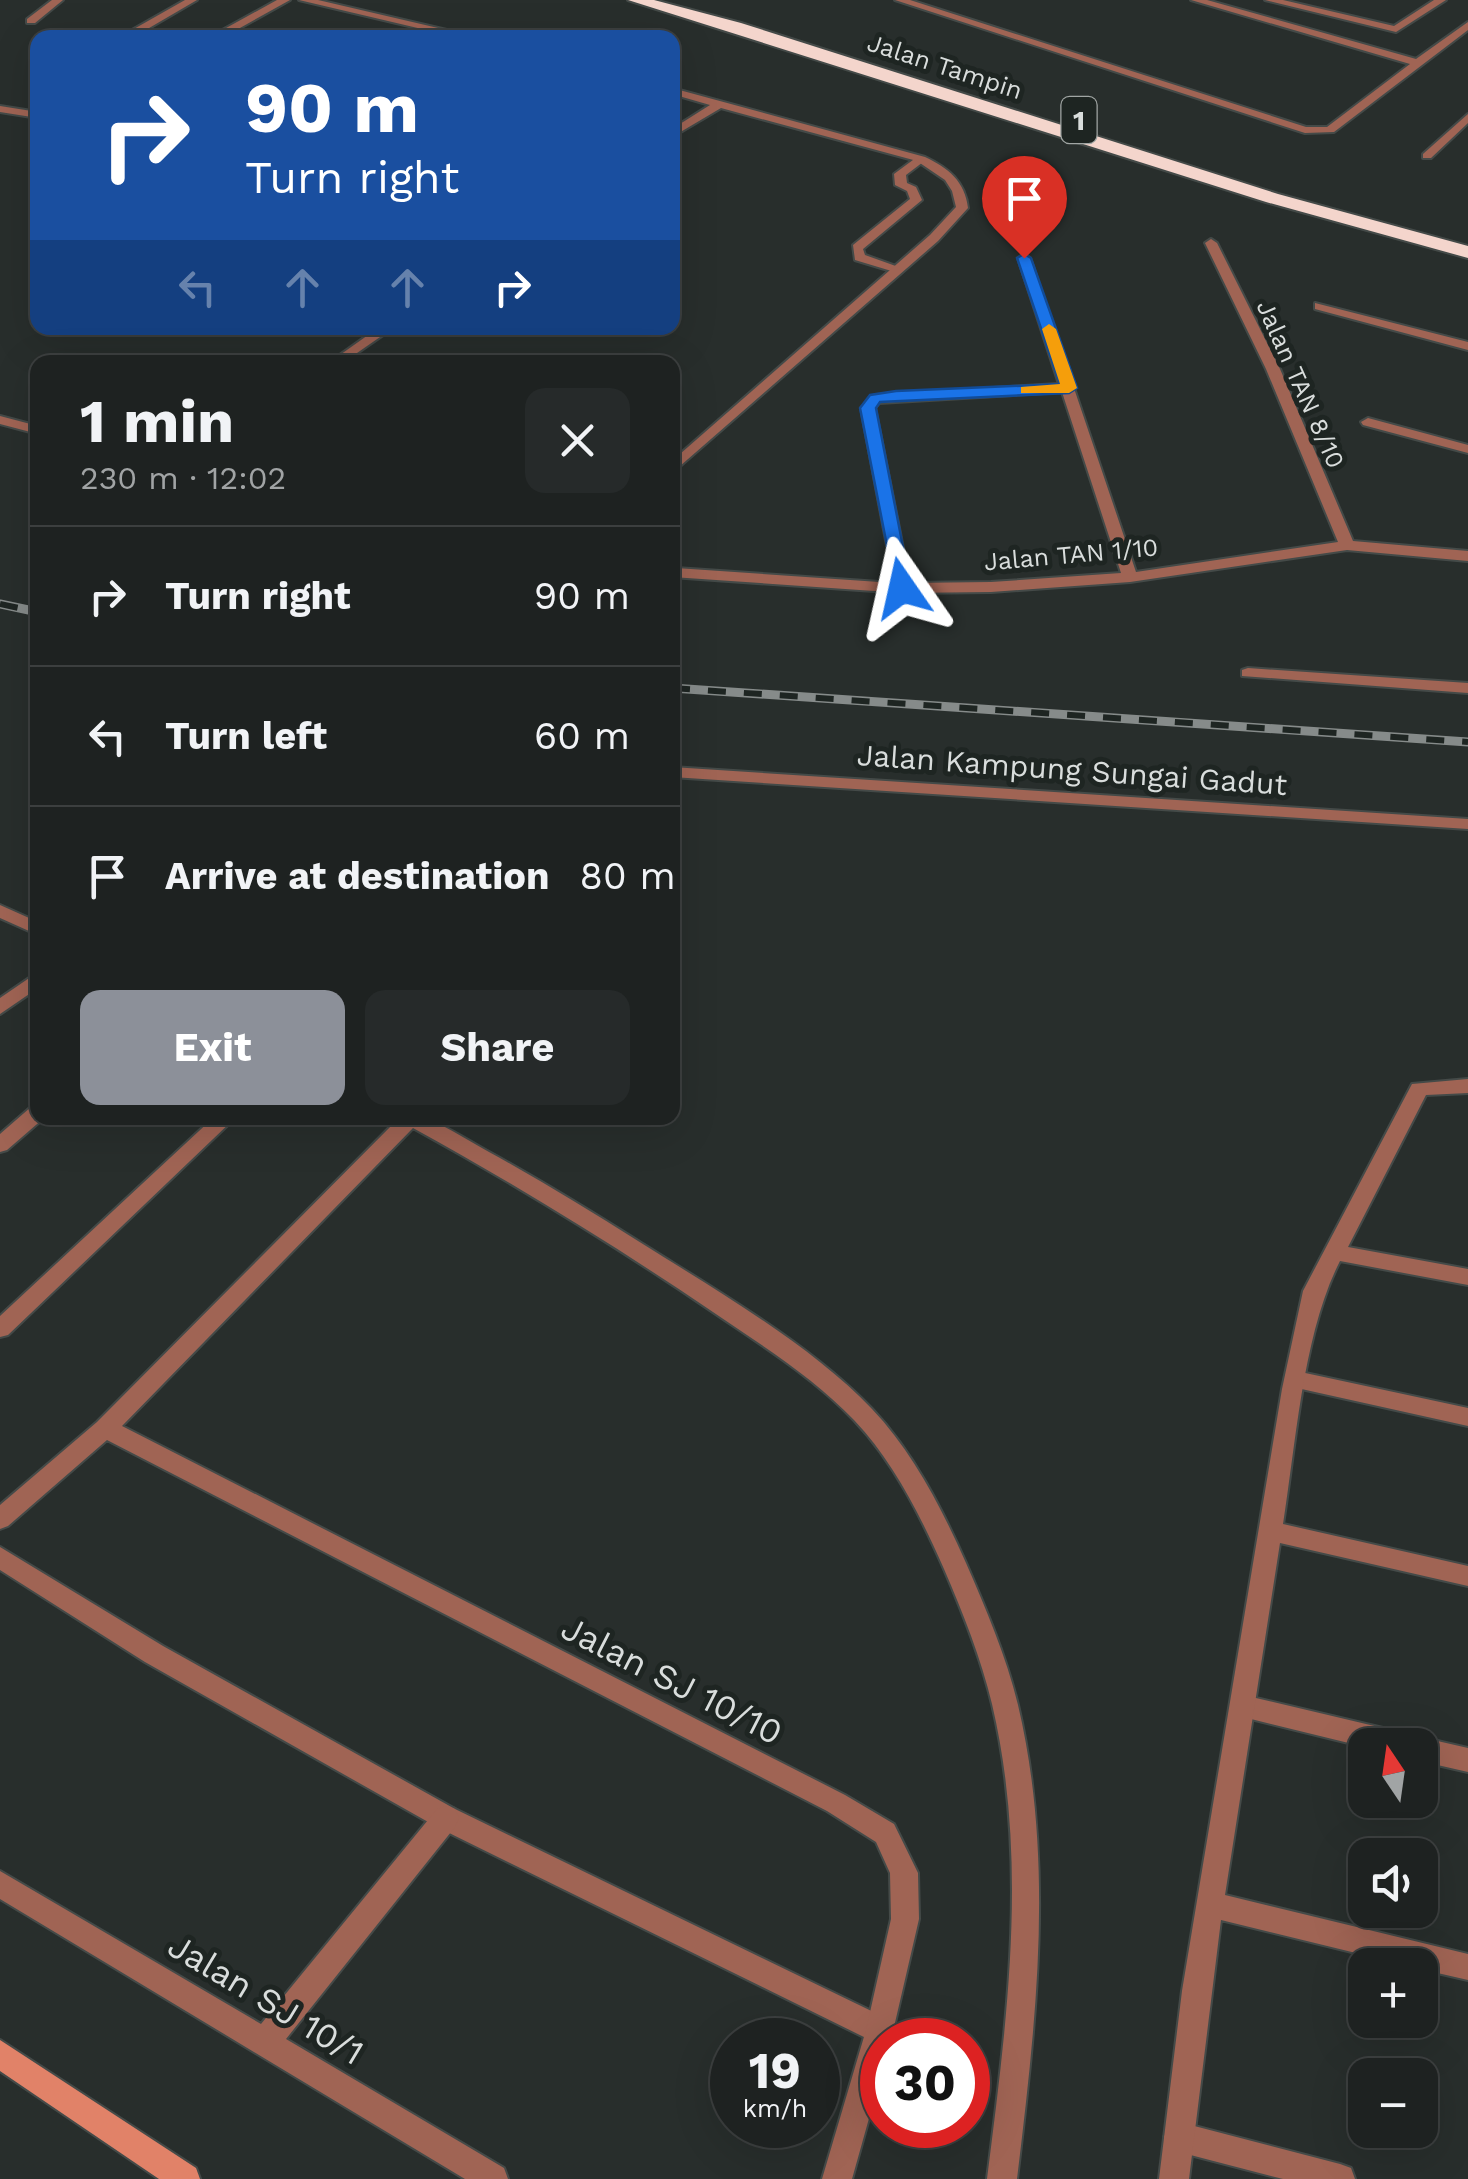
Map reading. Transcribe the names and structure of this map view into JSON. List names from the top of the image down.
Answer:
{
  "streets": {
    "highway": ["Jalan Tampin", "1"],
    "street": [
      "Jalan TAN 8/10",
      "Jalan TAN 1/10",
      "Jalan Kampung Sungai Gadut",
      "Jalan SJ 10/10",
      "Jalan SJ 10/1"
    ]
  },
  "crossings": [
    ["Jalan TAN 8/10", "Jalan TAN 1/10"]
  ],
  "north": "top",
  "page": {
    "turn": ["90 m", "Turn right"],
    "heading": ["1 min", "230 m · 12:02"],
    "list": [
      {
        "name": "Turn right",
        "value": "90 m"
      },
      {
        "name": "Turn left",
        "value": "60 m"
      },
      {
        "name": "Arrive at destination",
        "value": "80 m"
      }
    ],
    "buttons": ["Exit", "Share"],
    "map_buttons": ["+", "−"],
    "speed": "19 km/h",
    "limit": "30"
  }
}
